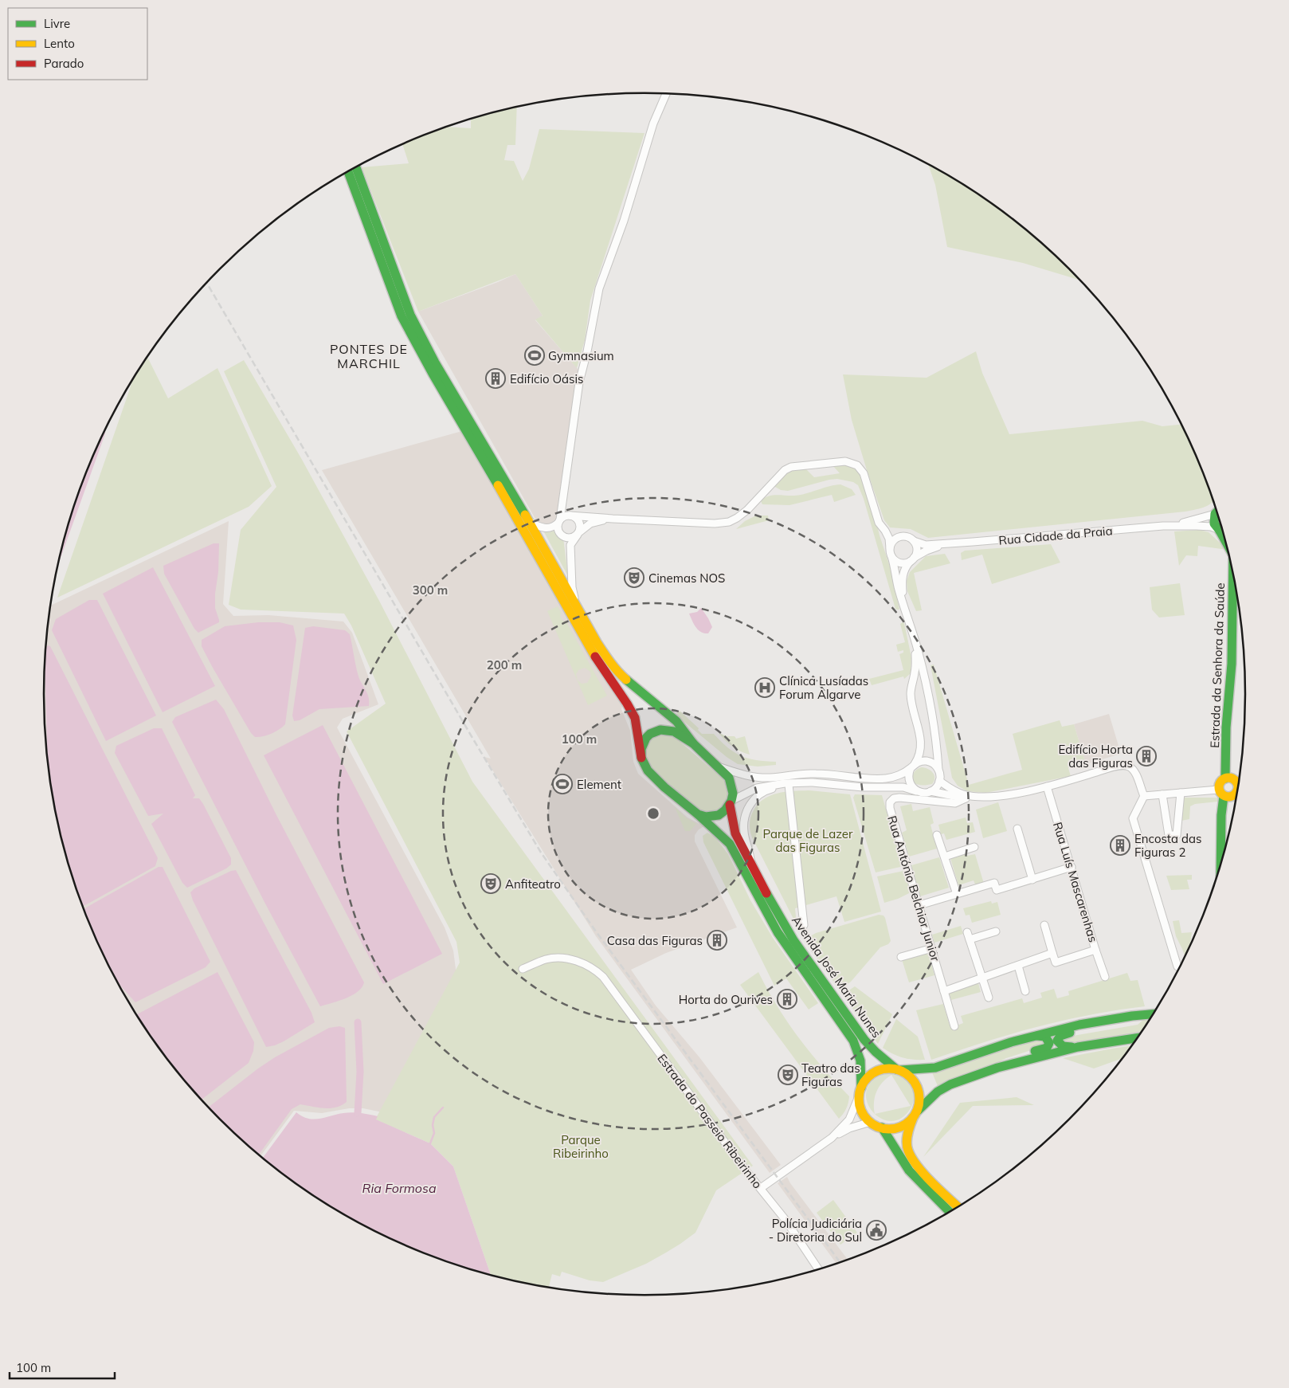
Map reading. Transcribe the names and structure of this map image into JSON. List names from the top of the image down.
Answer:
{
  "streets": {
    "main road": ["Estrada da Senhora da Saúde", "Avenida José Maria Nunes"],
    "street": [
      "Rua Cidade da Praia",
      "Rua Luís Mascarenhas",
      "Rua António Belchior Junior",
      "Estrada do Passeio Ribeirinho"
    ]
  },
  "districts": ["PONTES DE MARCHIL"],
  "water": ["Ria Formosa"],
  "parks": ["Parque de Lazer das Figuras", "Parque Ribeirinho"],
  "places": {
    "sports": ["Gymnasium", "Element"],
    "building": [
      "Edifício Oásis",
      "Edifício Horta das Figuras",
      "Encosta das Figuras 2",
      "Casa das Figuras",
      "Horta do Ourives"
    ],
    "theatre": ["Cinemas NOS", "Anfiteatro", "Teatro das Figuras"],
    "hospital": ["Clínica Lusíadas Forum Algarve"],
    "public building": ["Polícia Judiciária - Diretoria do Sul"]
  },
  "legend": ["Livre", "Lento", "Parado"],
  "scale_bar": "100 m",
  "rings": ["300 m", "200 m", "100 m"]
}
